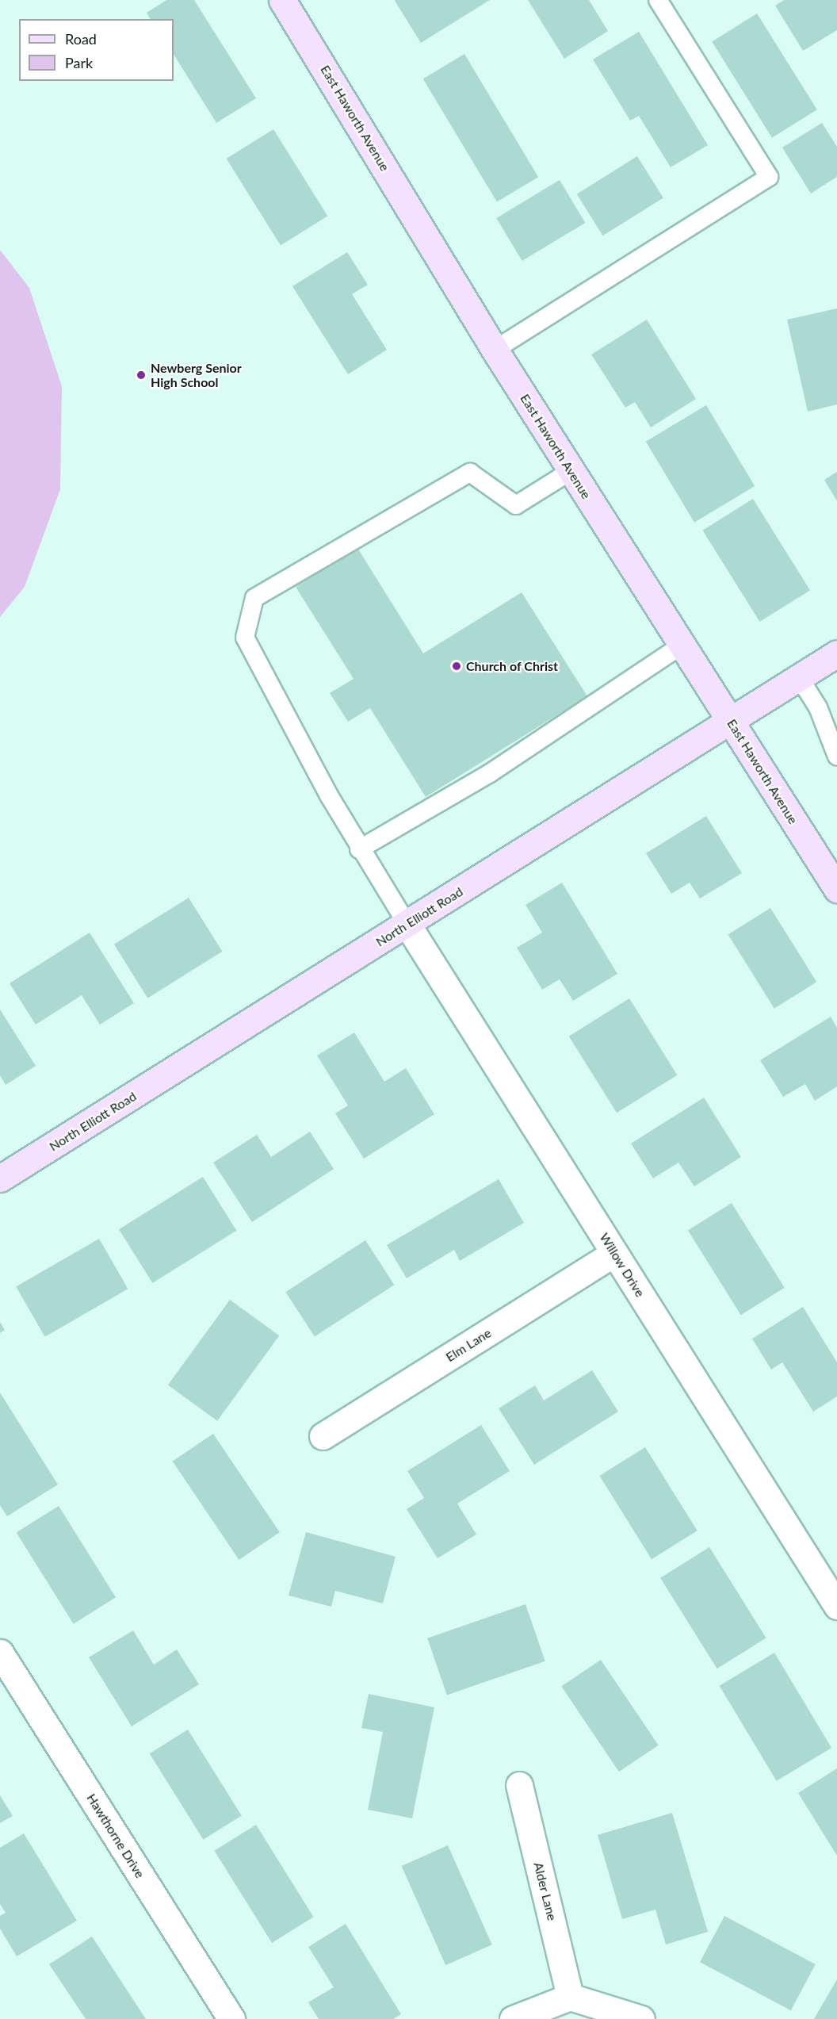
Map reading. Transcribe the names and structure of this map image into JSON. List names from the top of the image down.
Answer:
{
  "streets": {
    "street": [
      "East Haworth Avenue",
      "North Elliott Road",
      "Willow Drive",
      "Elm Lane",
      "Hawthorne Drive",
      "Alder Lane"
    ]
  },
  "crossings": [
    ["East Haworth Avenue", "North Elliott Road"],
    ["North Elliott Road", "Willow Drive"],
    ["Willow Drive", "Elm Lane"]
  ],
  "places": ["Newberg Senior High School", "Church of Christ"],
  "legend": ["Road", "Park"]
}
